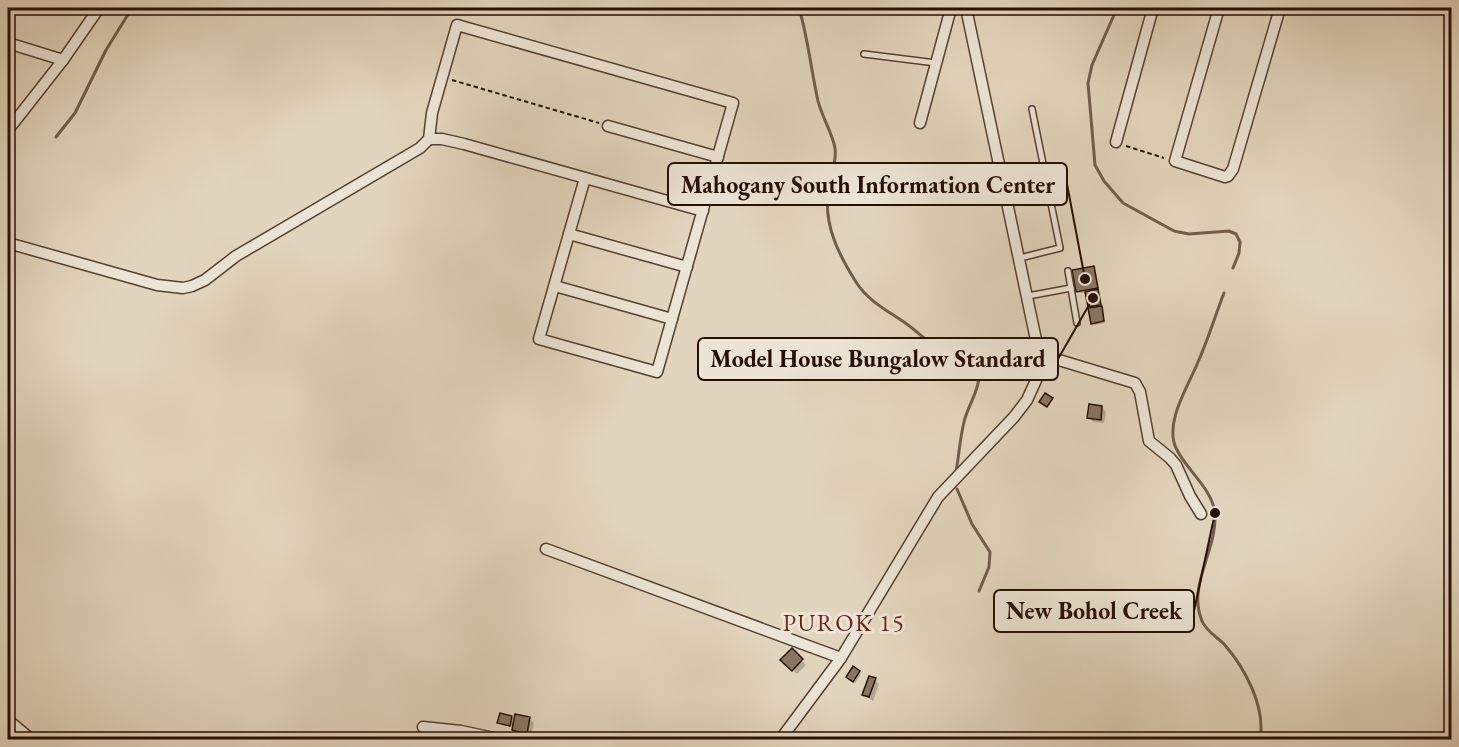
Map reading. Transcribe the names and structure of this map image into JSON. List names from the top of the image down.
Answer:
{
  "districts": ["PUROK 15"],
  "places": ["Mahogany South Information Center", "Model House Bungalow Standard", "New Bohol Creek"]
}
